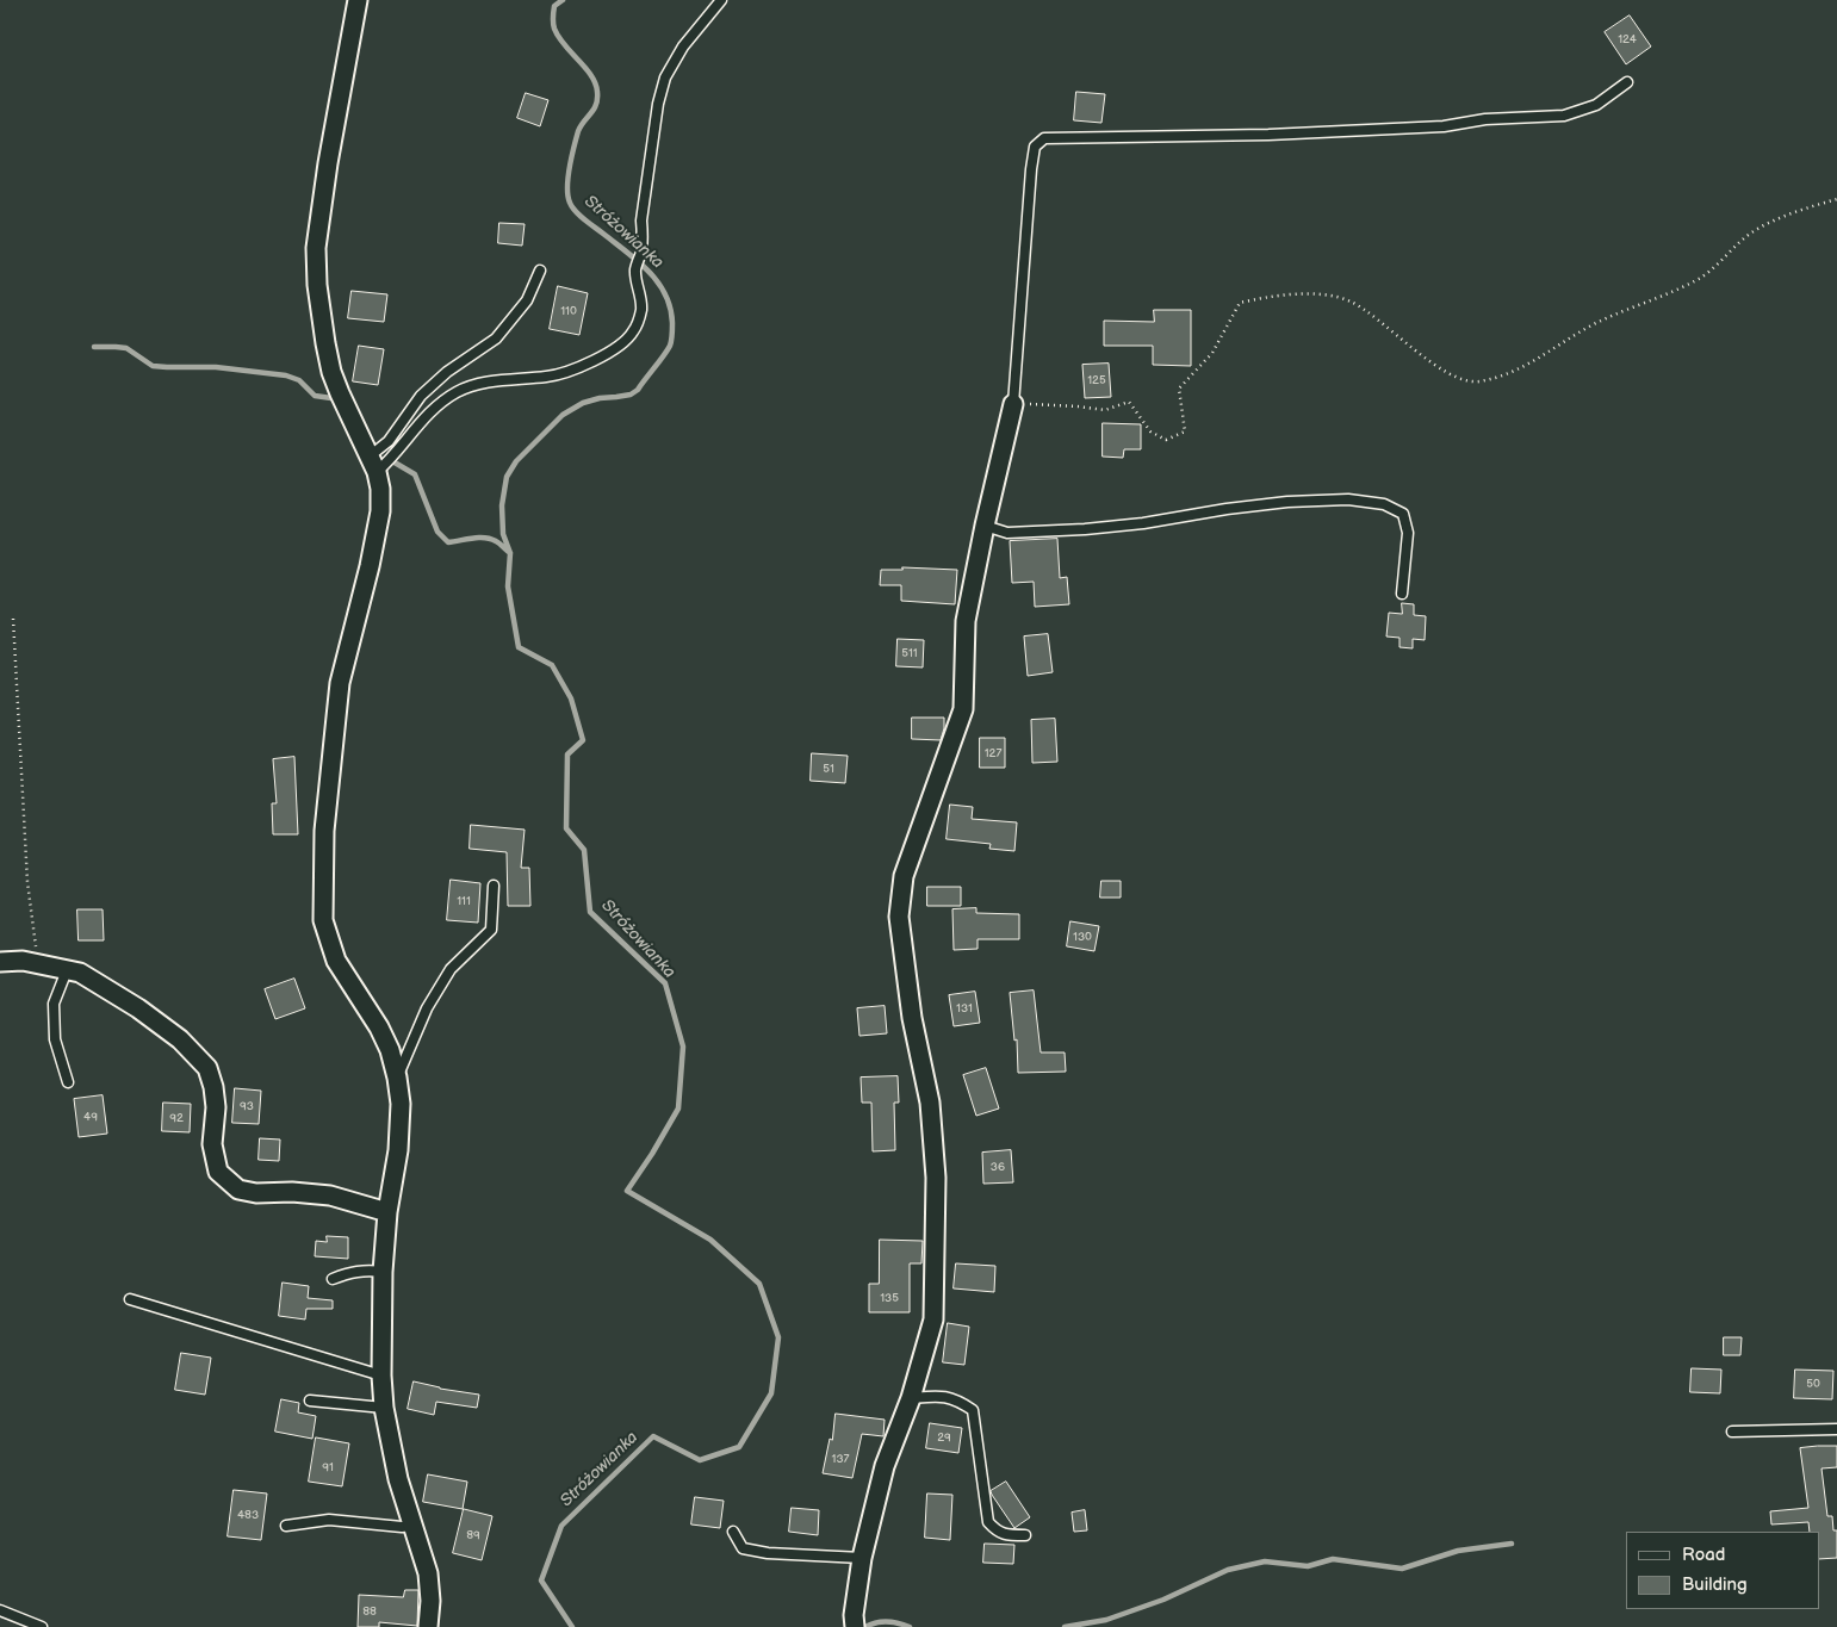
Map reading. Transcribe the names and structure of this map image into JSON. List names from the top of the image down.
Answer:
{
  "water": ["Stróżowianka"],
  "house_numbers": [
    "124",
    "110",
    "125",
    "511",
    "127",
    "51",
    "111",
    "130",
    "131",
    "93",
    "49",
    "92",
    "36",
    "135",
    "50",
    "29",
    "137",
    "91",
    "483",
    "89",
    "88"
  ],
  "legend": ["Road", "Building"]
}
